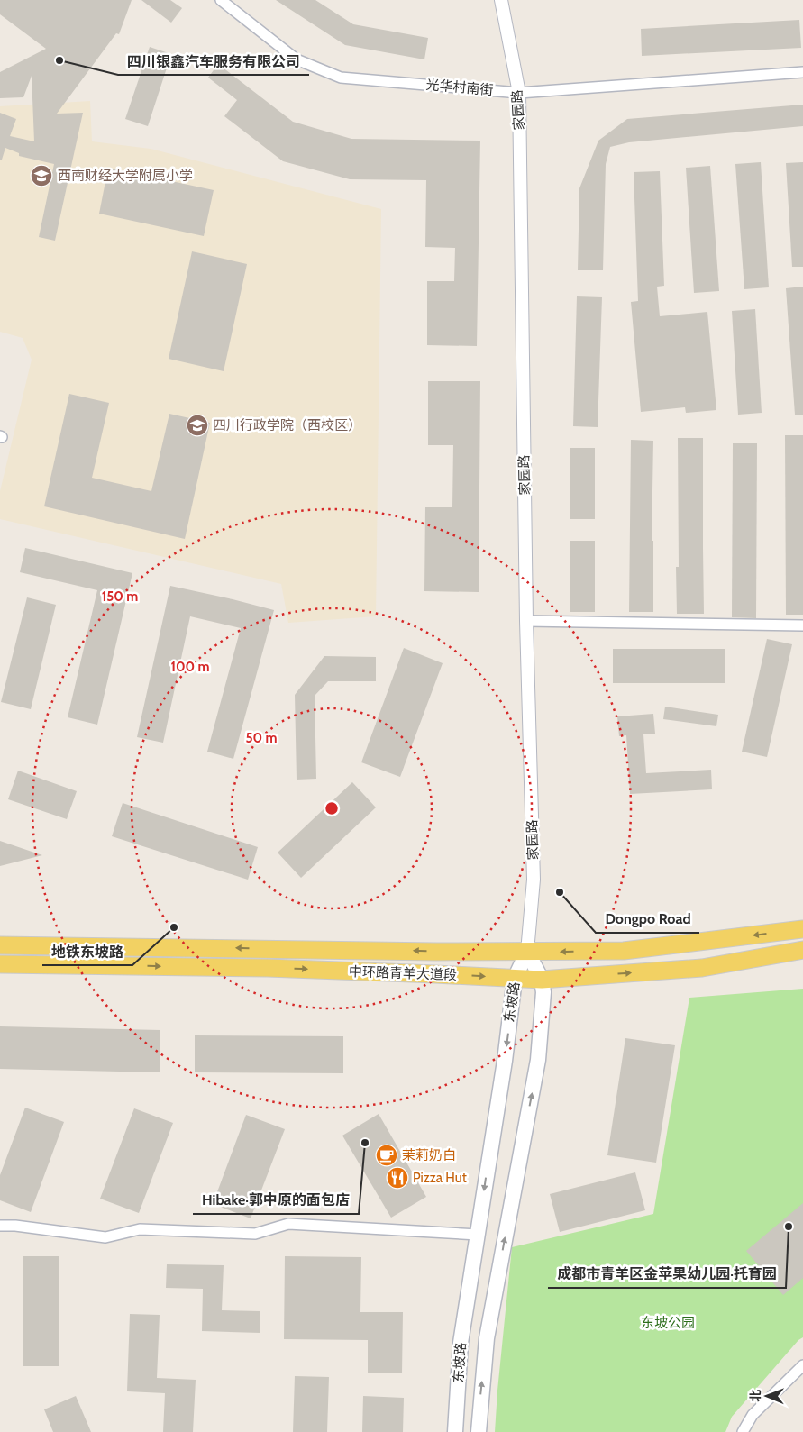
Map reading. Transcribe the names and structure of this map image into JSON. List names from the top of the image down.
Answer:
{
  "streets": {
    "main road": ["中环路青羊大道段", "东坡路"],
    "street": ["光华村南街", "家园路"]
  },
  "crossings": [
    ["光华村南街", "家园路"],
    ["家园路", "中环路青羊大道段"],
    ["家园路", "东坡路"],
    ["中环路青羊大道段", "东坡路"]
  ],
  "parks": ["东坡公园"],
  "places": {
    "other": [
      "四川银鑫汽车服务有限公司",
      "Dongpo Road",
      "地铁东坡路",
      "Hibake·郭中原的面包店",
      "成都市青羊区金苹果幼儿园·托育园"
    ],
    "school or university": ["西南财经大学附属小学", "四川行政学院（西校区）"],
    "cafe": ["茉莉奶白"],
    "restaurant": ["Pizza Hut"]
  },
  "north": "left",
  "rings": ["150 m", "100 m", "50 m"]
}
